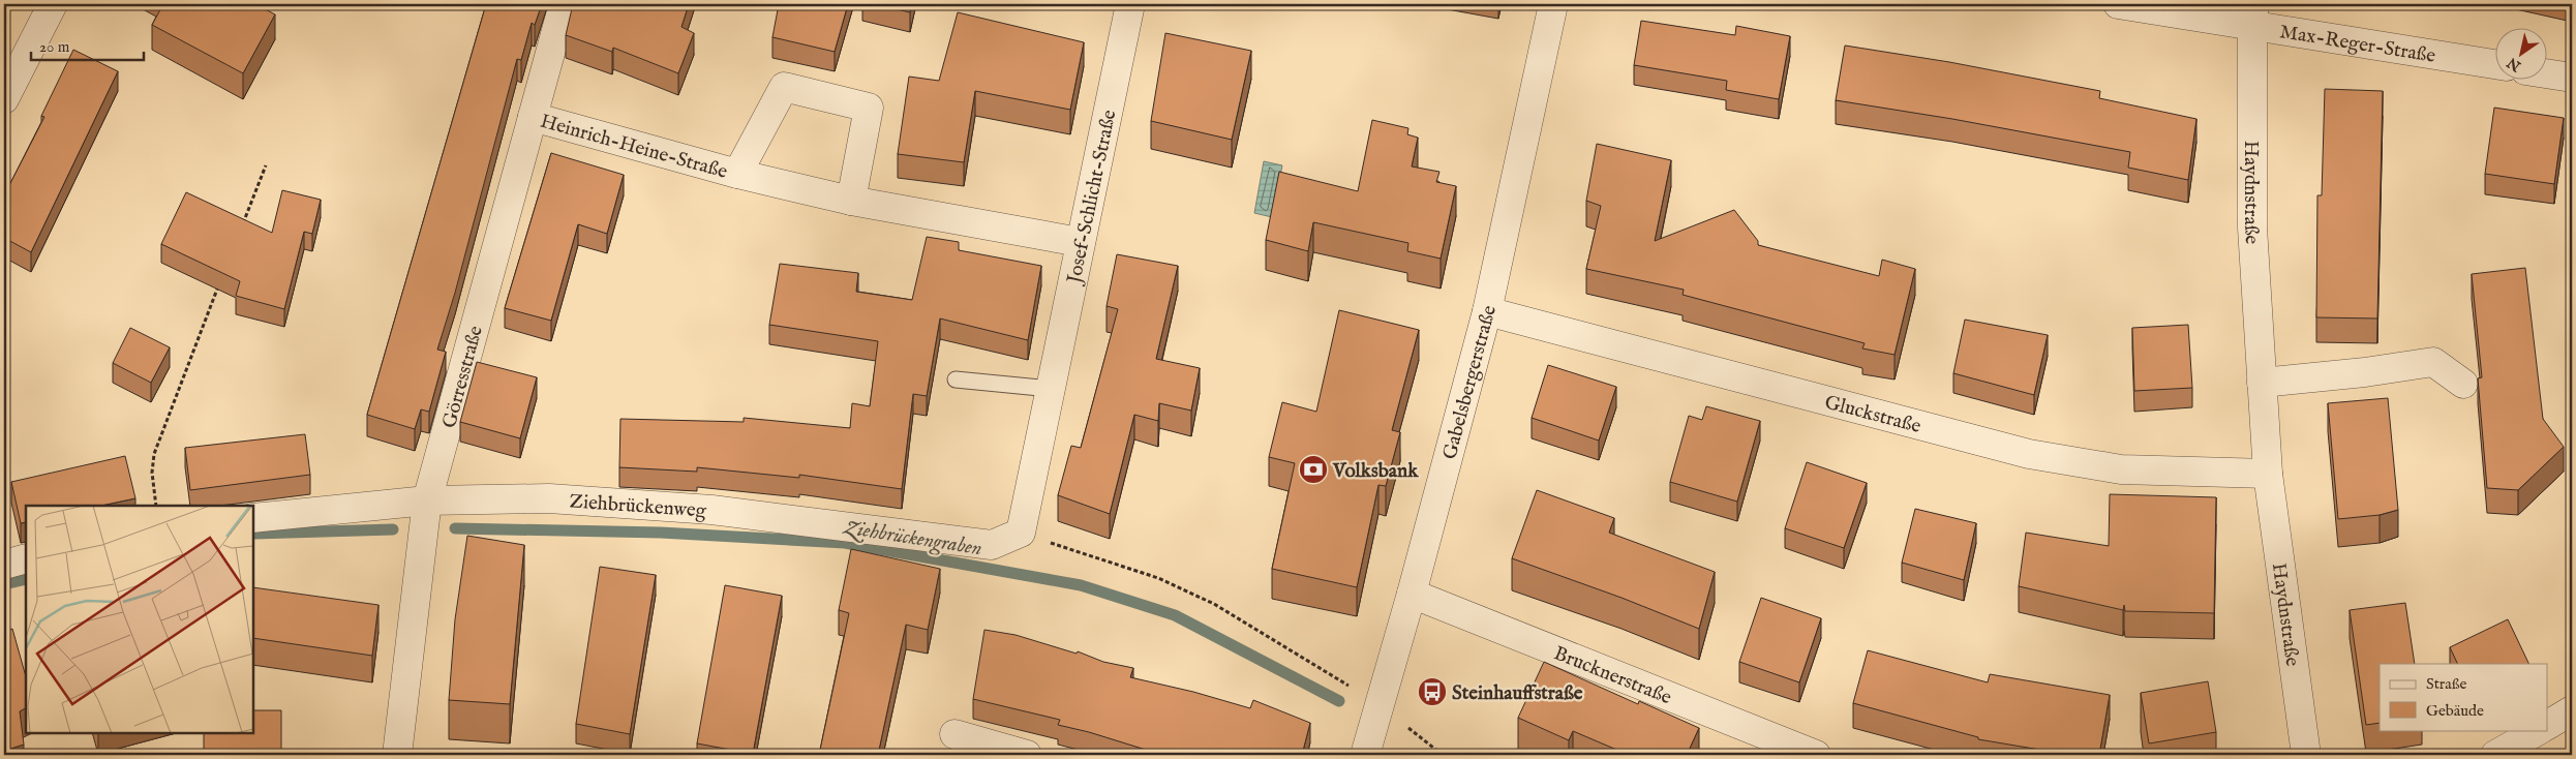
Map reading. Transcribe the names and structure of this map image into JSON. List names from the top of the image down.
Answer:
{
  "streets": {
    "street": [
      "Max-Reger-Straße",
      "Heinrich-Heine-Straße",
      "Haydnstraße",
      "Josef-Schlicht-Straße",
      "Görresstraße",
      "Gabelsbergerstraße",
      "Gluckstraße",
      "Ziehbrückenweg",
      "Brucknerstraße"
    ]
  },
  "crossings": [
    ["Max-Reger-Straße", "Haydnstraße"],
    ["Heinrich-Heine-Straße", "Josef-Schlicht-Straße"],
    ["Heinrich-Heine-Straße", "Görresstraße"],
    ["Haydnstraße", "Gluckstraße"],
    ["Josef-Schlicht-Straße", "Ziehbrückenweg"],
    ["Görresstraße", "Ziehbrückenweg"],
    ["Gabelsbergerstraße", "Gluckstraße"],
    ["Gabelsbergerstraße", "Brucknerstraße"]
  ],
  "water": ["Ziehbrückengraben"],
  "places": {
    "bank": ["Volksbank"],
    "bus stop": ["Steinhauffstraße"]
  },
  "legend": ["Straße", "Gebäude"],
  "scale_bar": "20 m",
  "north": "bottom left"
}
